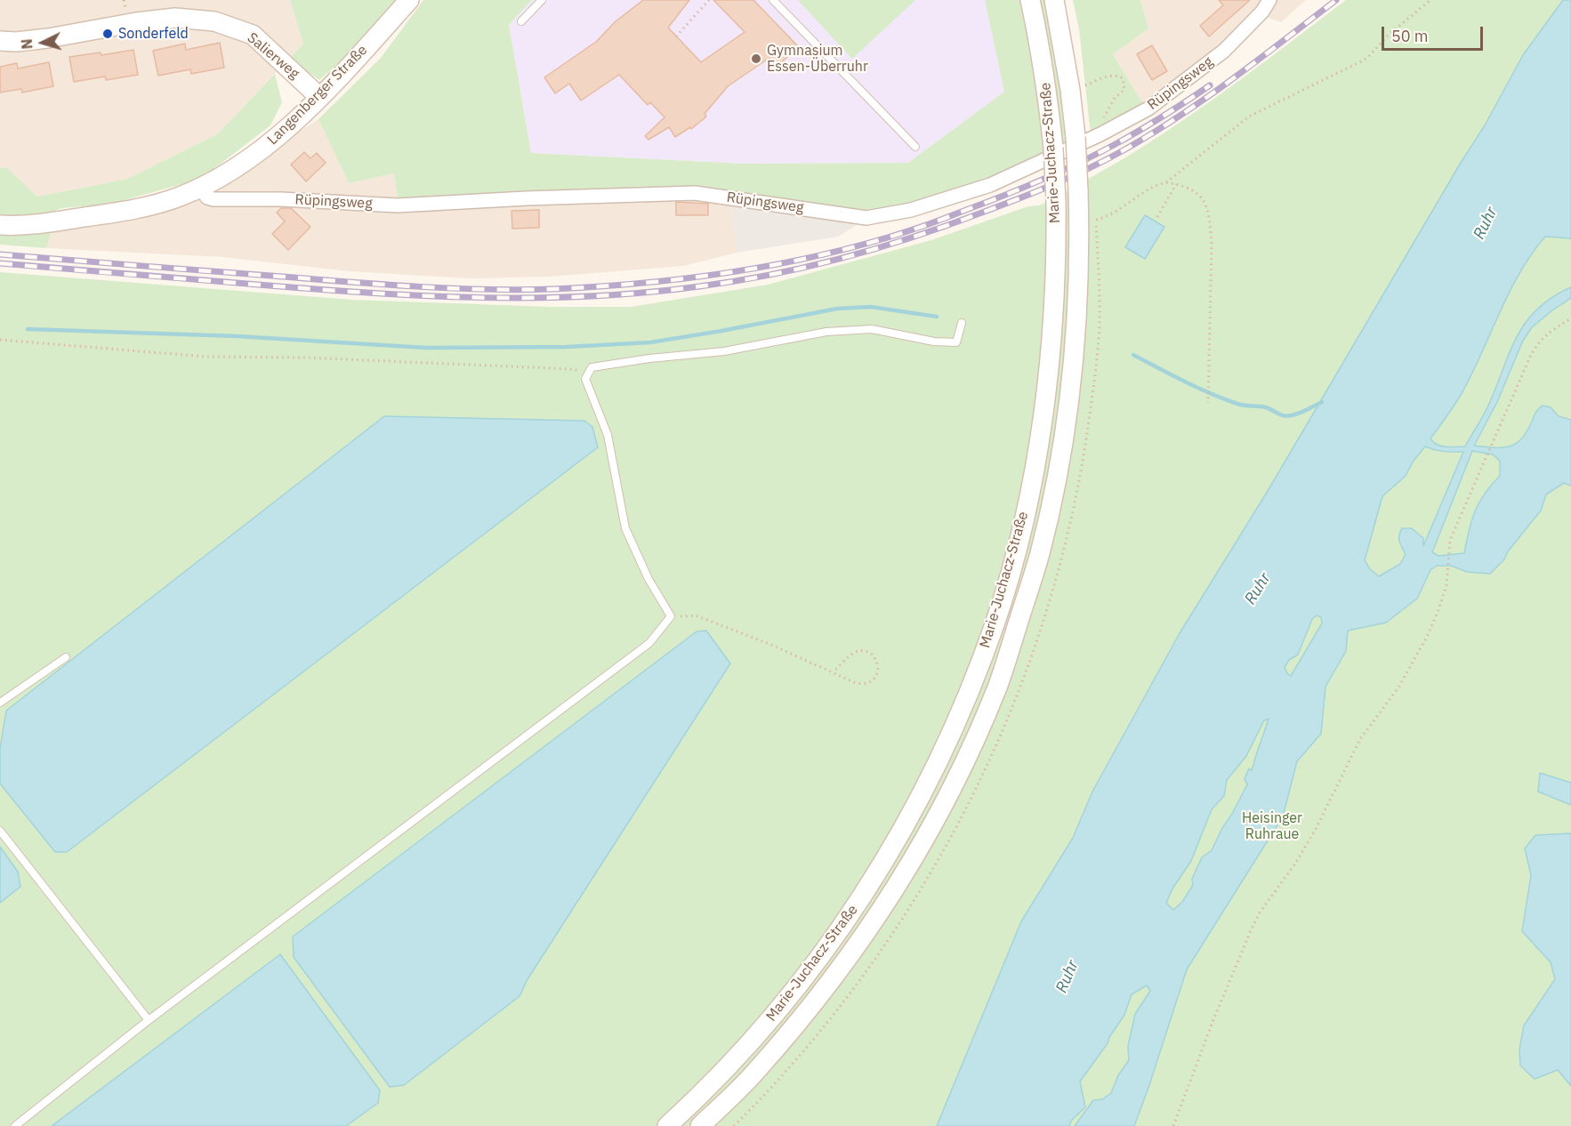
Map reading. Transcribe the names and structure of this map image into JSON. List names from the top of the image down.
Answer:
{
  "streets": {
    "main road": ["Salierweg", "Langenberger Straße", "Marie-Juchacz-Straße"],
    "street": ["Rüpingsweg"]
  },
  "crossings": [
    ["Salierweg", "Langenberger Straße"],
    ["Rüpingsweg", "Langenberger Straße"]
  ],
  "water": ["Ruhr"],
  "parks": ["Heisinger Ruhraue"],
  "places": ["Sonderfeld", "Gymnasium Essen-Überruhr"],
  "scale_bar": "50 m",
  "north": "left"
}
